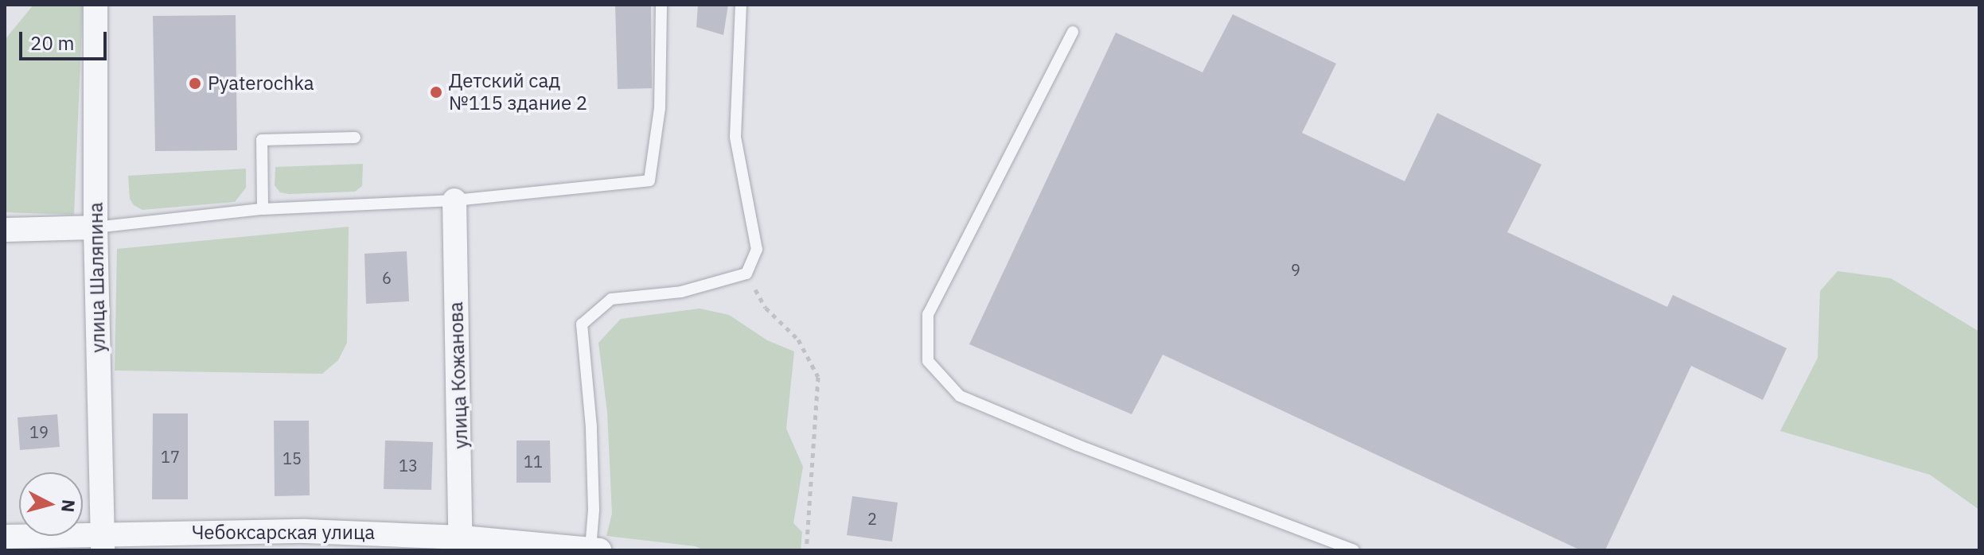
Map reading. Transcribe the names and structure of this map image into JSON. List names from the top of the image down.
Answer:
{
  "streets": {
    "street": ["улица Шаляпина", "улица Кожанова", "Чебоксарская улица"]
  },
  "crossings": [
    ["улица Шаляпина", "Чебоксарская улица"],
    ["улица Кожанова", "Чебоксарская улица"]
  ],
  "places": ["Pyaterochka", "Детский сад №115 здание 2"],
  "house_numbers": [
    "9",
    "6",
    "19",
    "17",
    "15",
    "11",
    "13",
    "2"
  ],
  "scale_bar": "20 m",
  "north": "right"
}
